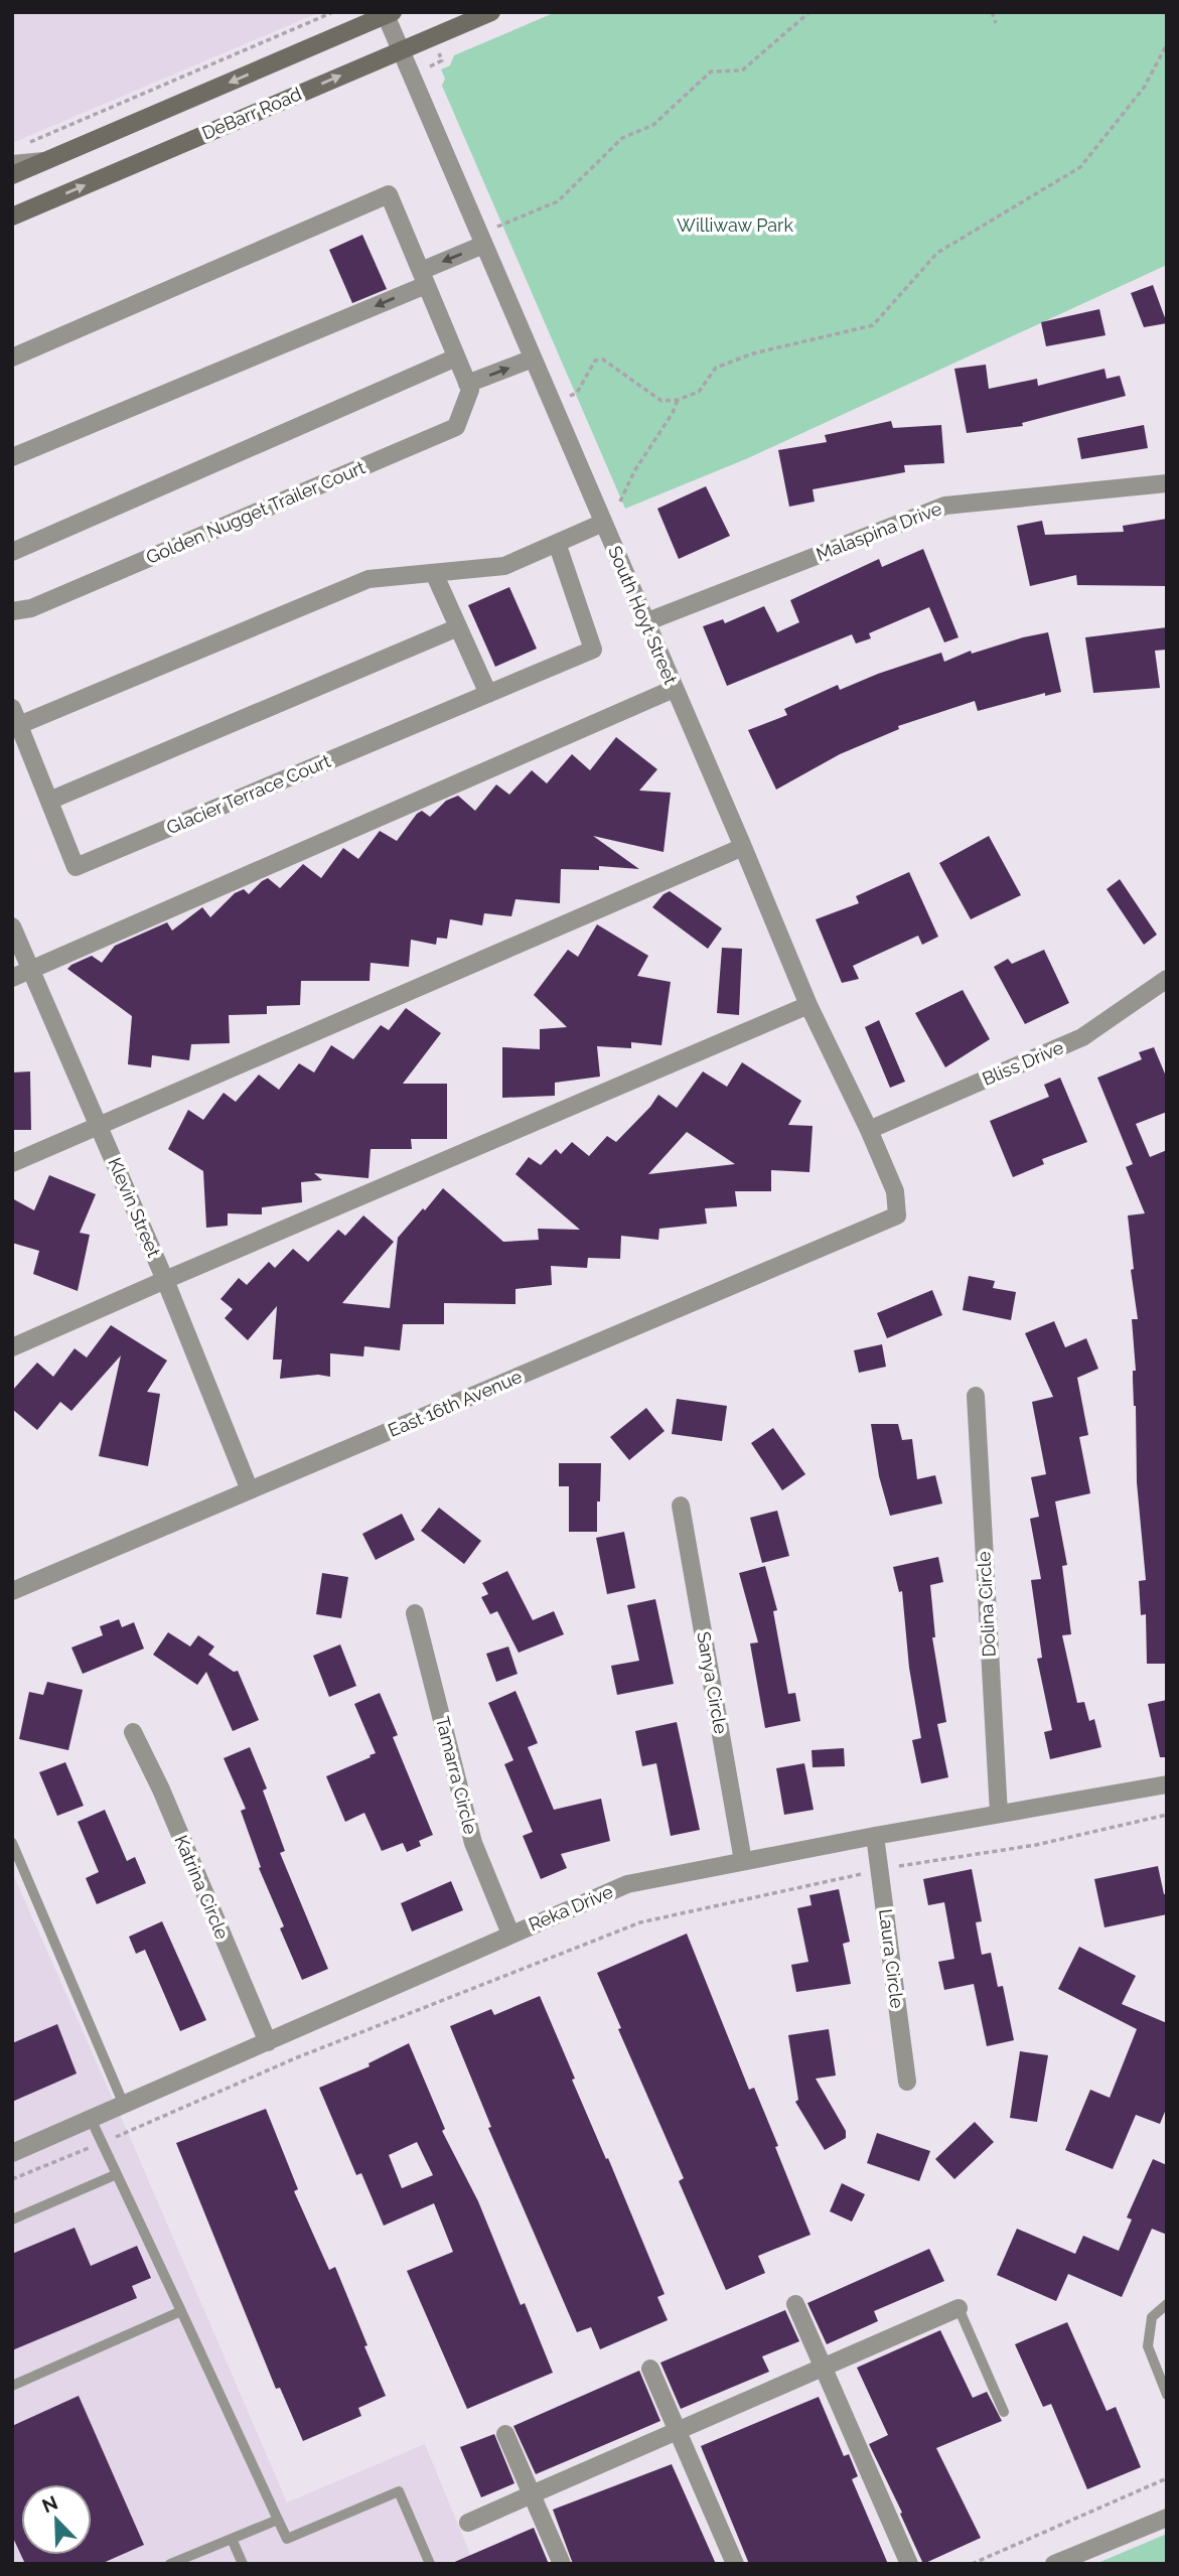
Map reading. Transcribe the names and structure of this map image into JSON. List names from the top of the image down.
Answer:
{
  "streets": {
    "main road": ["DeBarr Road"],
    "street": [
      "Golden Nugget Trailer Court",
      "Malaspina Drive",
      "South Hoyt Street",
      "Glacier Terrace Court",
      "Bliss Drive",
      "Klevin Street",
      "East 16th Avenue",
      "Dolina Circle",
      "Sanya Circle",
      "Tamarra Circle",
      "Katrina Circle",
      "Reka Drive",
      "Laura Circle"
    ]
  },
  "crossings": [
    ["DeBarr Road", "South Hoyt Street"],
    ["Malaspina Drive", "South Hoyt Street"],
    ["South Hoyt Street", "Bliss Drive"],
    ["South Hoyt Street", "East 16th Avenue"],
    ["Klevin Street", "East 16th Avenue"],
    ["Dolina Circle", "Reka Drive"],
    ["Sanya Circle", "Reka Drive"],
    ["Tamarra Circle", "Reka Drive"],
    ["Katrina Circle", "Reka Drive"],
    ["Reka Drive", "Laura Circle"]
  ],
  "parks": ["Williwaw Park"],
  "north": "top left"
}
